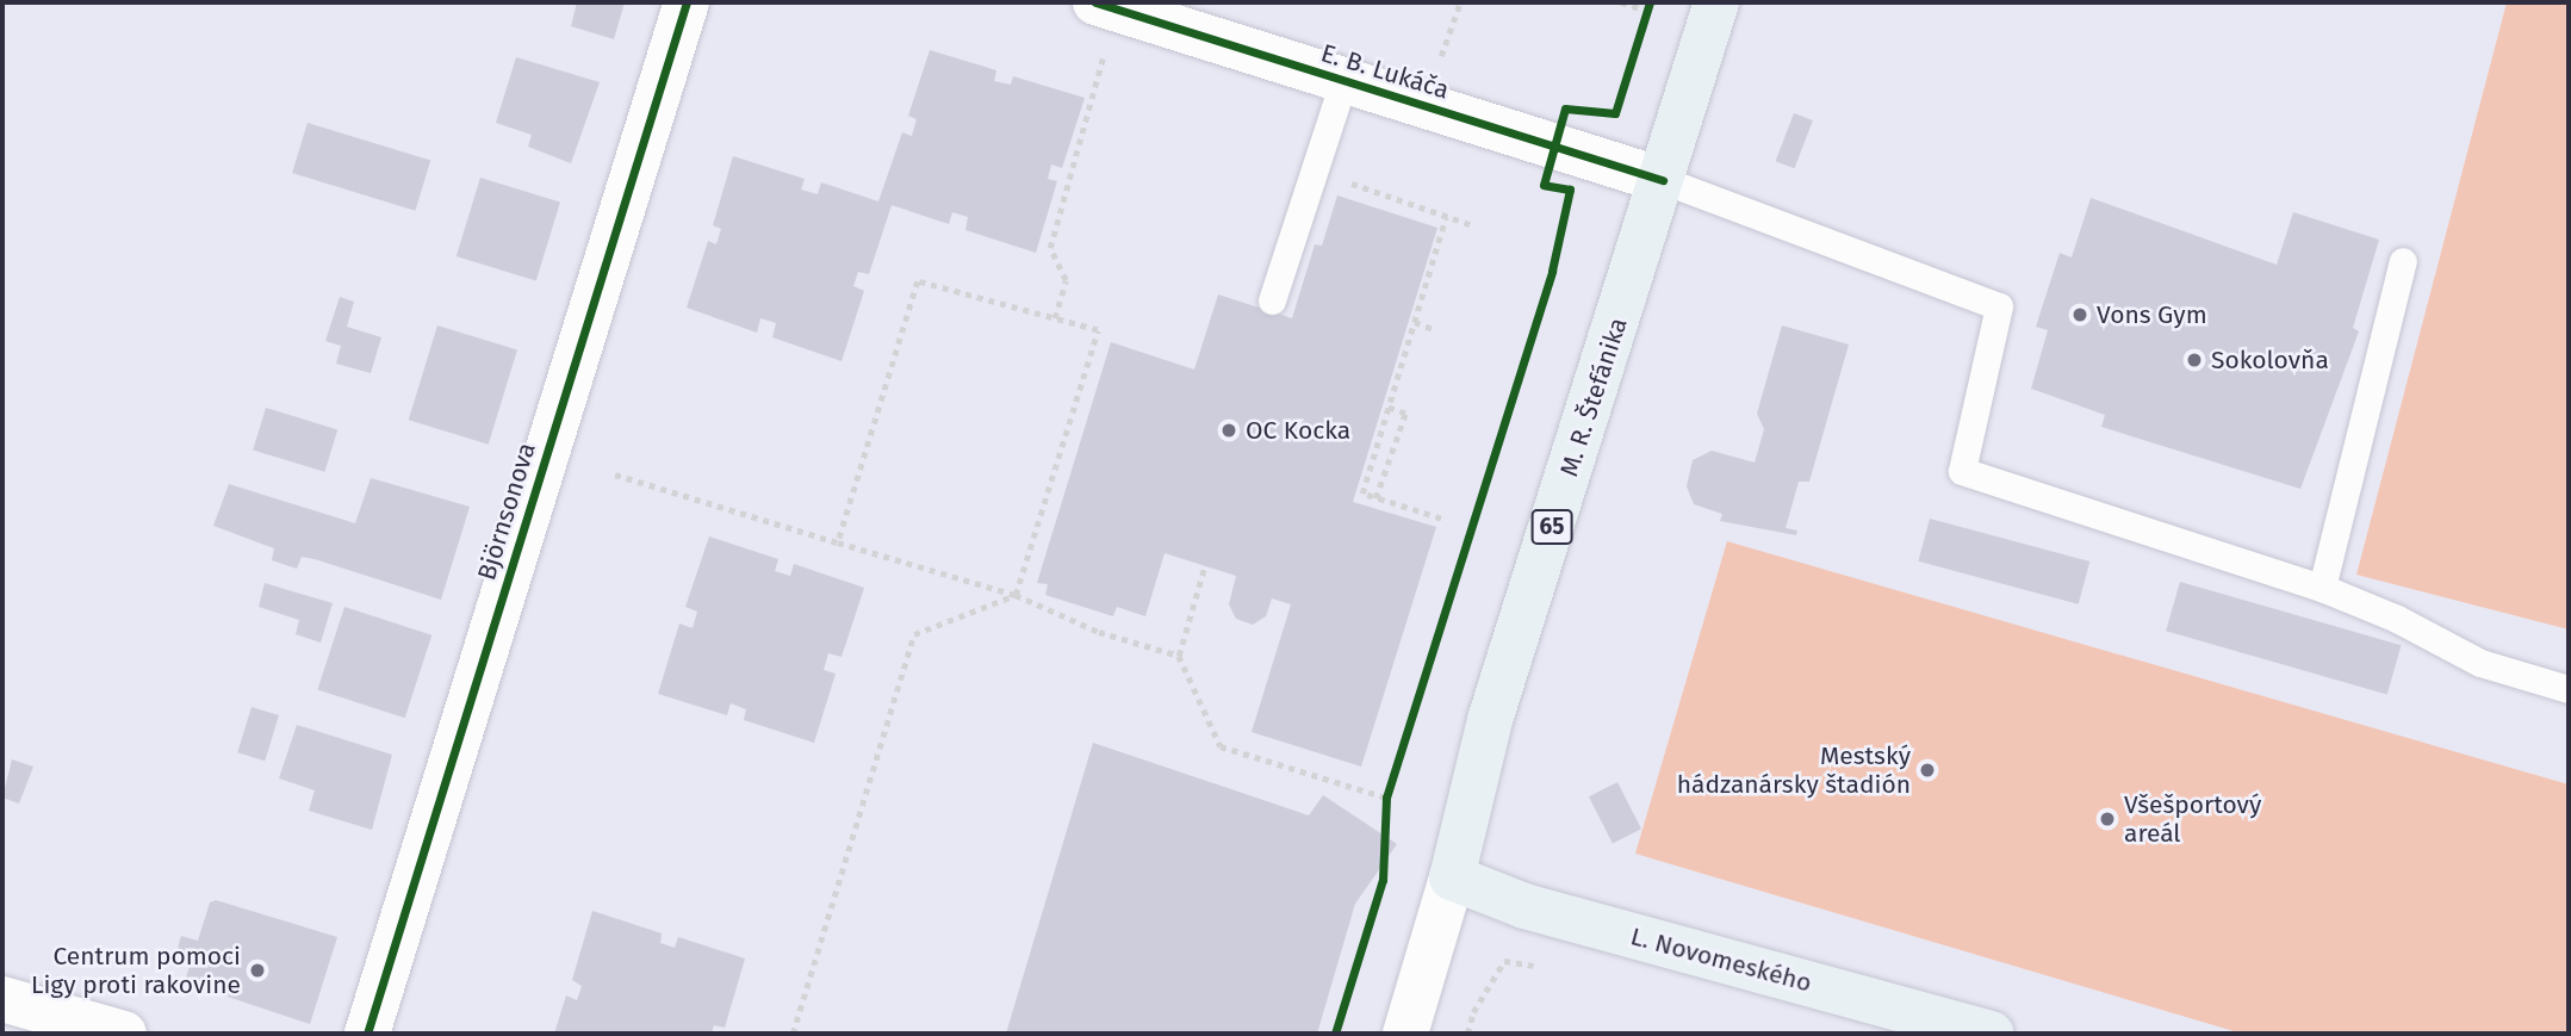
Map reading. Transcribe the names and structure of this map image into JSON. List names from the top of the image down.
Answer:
{
  "streets": {
    "main road": ["M. R. Štefánika", "65", "L. Novomeského"],
    "street": ["E. B. Lukáča", "Björnsonova"]
  },
  "crossings": [
    ["E. B. Lukáča", "M. R. Štefánika"],
    ["M. R. Štefánika", "L. Novomeského"]
  ],
  "places": [
    "Vons Gym",
    "Sokolovňa",
    "OC Kocka",
    "Mestský hádzanársky štadión",
    "Všešportový areál",
    "Centrum pomoci Ligy proti rakovine"
  ]
}
